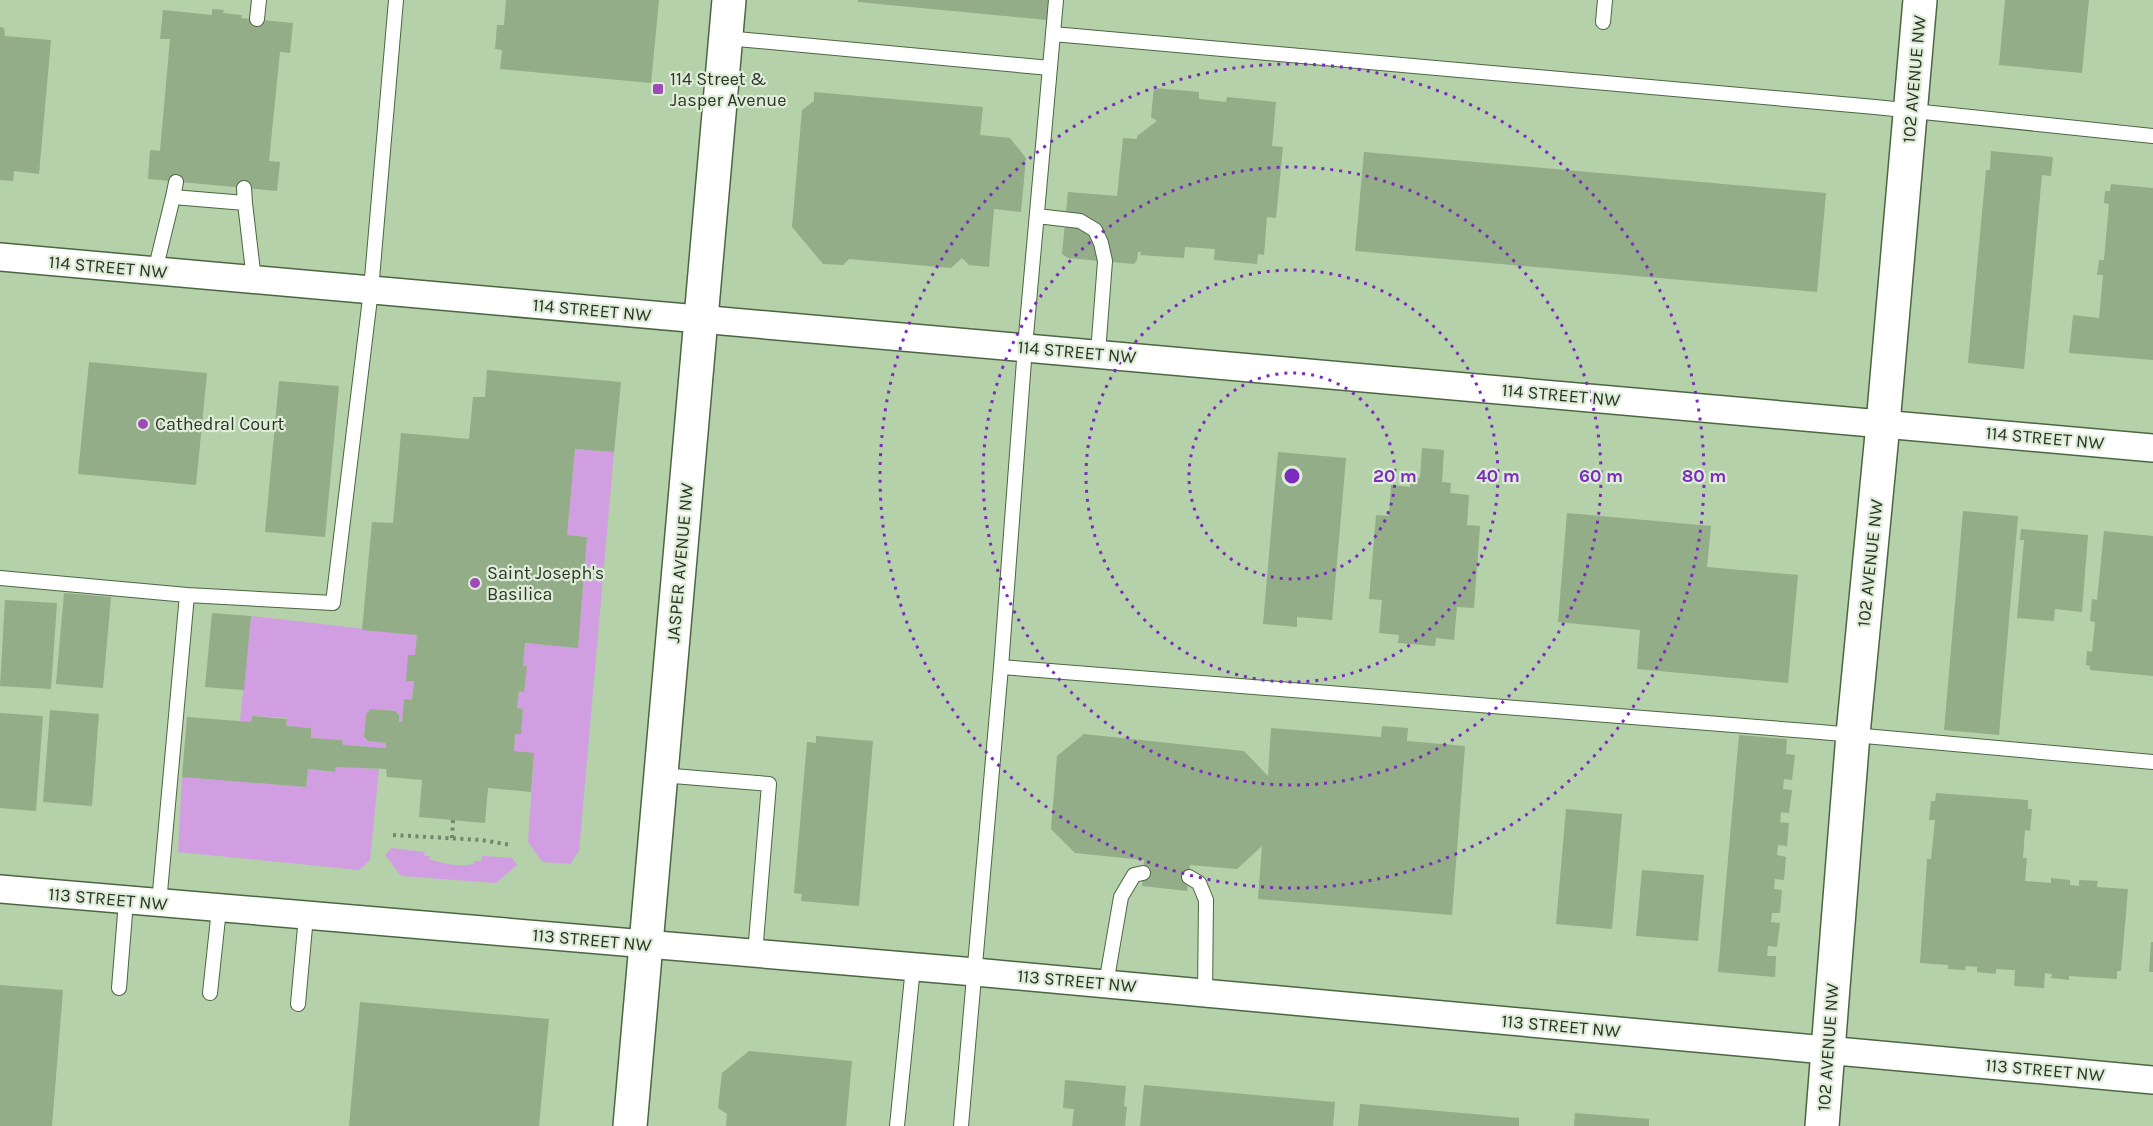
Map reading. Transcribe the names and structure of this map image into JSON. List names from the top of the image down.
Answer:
{
  "streets": {
    "street": [
      "102 AVENUE NW",
      "114 STREET NW",
      "JASPER AVENUE NW",
      "113 STREET NW"
    ]
  },
  "crossings": [
    ["102 AVENUE NW", "114 STREET NW"],
    ["102 AVENUE NW", "113 STREET NW"],
    ["114 STREET NW", "JASPER AVENUE NW"],
    ["JASPER AVENUE NW", "113 STREET NW"]
  ],
  "places": {
    "transit": ["114 Street & Jasper Avenue"],
    "other": ["Cathedral Court", "Saint Joseph's Basilica"]
  },
  "rings": [
    "20 m",
    "40 m",
    "60 m",
    "80 m"
  ]
}
